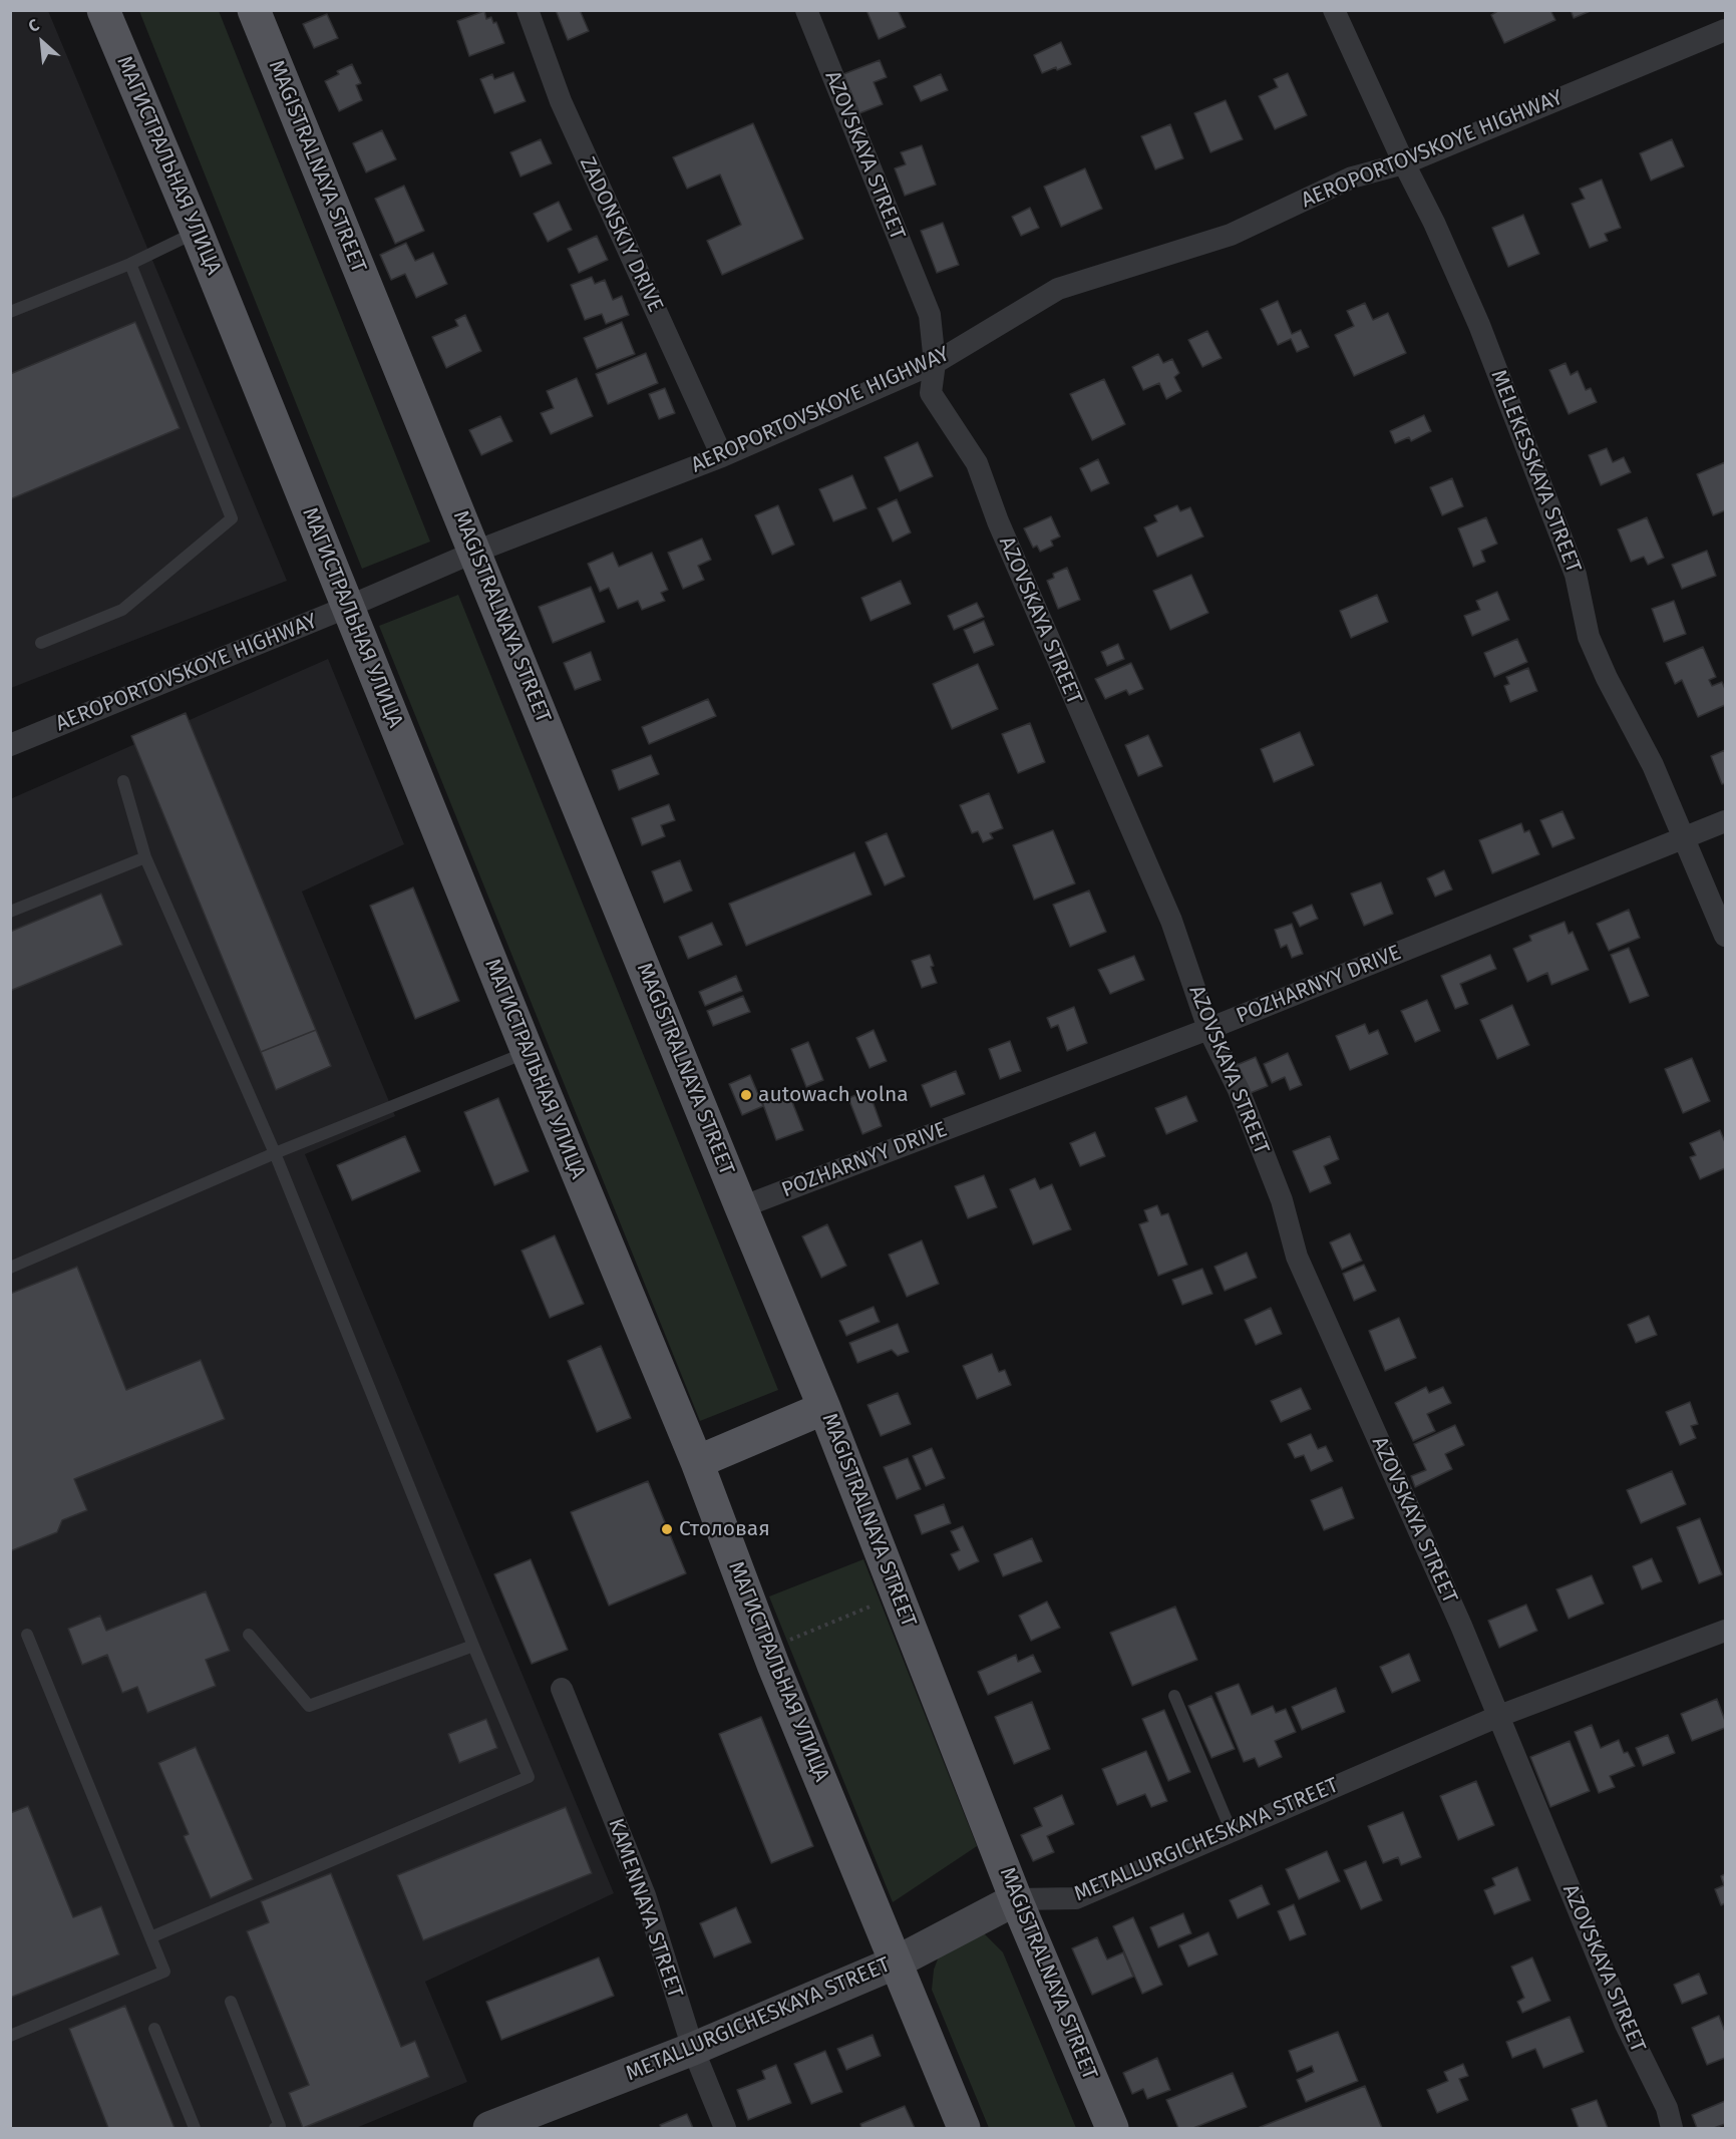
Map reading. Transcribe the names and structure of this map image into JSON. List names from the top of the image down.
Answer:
{
  "streets": {
    "main road": ["МАГИСТРАЛЬНАЯ УЛИЦА", "MAGISTRALNAYA STREET"],
    "street": [
      "AEROPORTOVSKOYE HIGHWAY",
      "AZOVSKAYA STREET",
      "ZADONSKIY DRIVE",
      "MELEKESSKAYA STREET",
      "POZHARNYY DRIVE",
      "METALLURGICHESKAYA STREET",
      "KAMENNAYA STREET"
    ]
  },
  "crossings": [
    ["AEROPORTOVSKOYE HIGHWAY", "AZOVSKAYA STREET"],
    ["AEROPORTOVSKOYE HIGHWAY", "МАГИСТРАЛЬНАЯ УЛИЦА"],
    ["AEROPORTOVSKOYE HIGHWAY", "MAGISTRALNAYA STREET"],
    ["AEROPORTOVSKOYE HIGHWAY", "ZADONSKIY DRIVE"],
    ["AEROPORTOVSKOYE HIGHWAY", "MELEKESSKAYA STREET"],
    ["AZOVSKAYA STREET", "POZHARNYY DRIVE"],
    ["AZOVSKAYA STREET", "METALLURGICHESKAYA STREET"],
    ["МАГИСТРАЛЬНАЯ УЛИЦА", "METALLURGICHESKAYA STREET"],
    ["MAGISTRALNAYA STREET", "POZHARNYY DRIVE"],
    ["MAGISTRALNAYA STREET", "METALLURGICHESKAYA STREET"],
    ["MELEKESSKAYA STREET", "POZHARNYY DRIVE"],
    ["METALLURGICHESKAYA STREET", "KAMENNAYA STREET"]
  ],
  "places": ["autowach volna", "Столовая"],
  "north": "top left"
}
